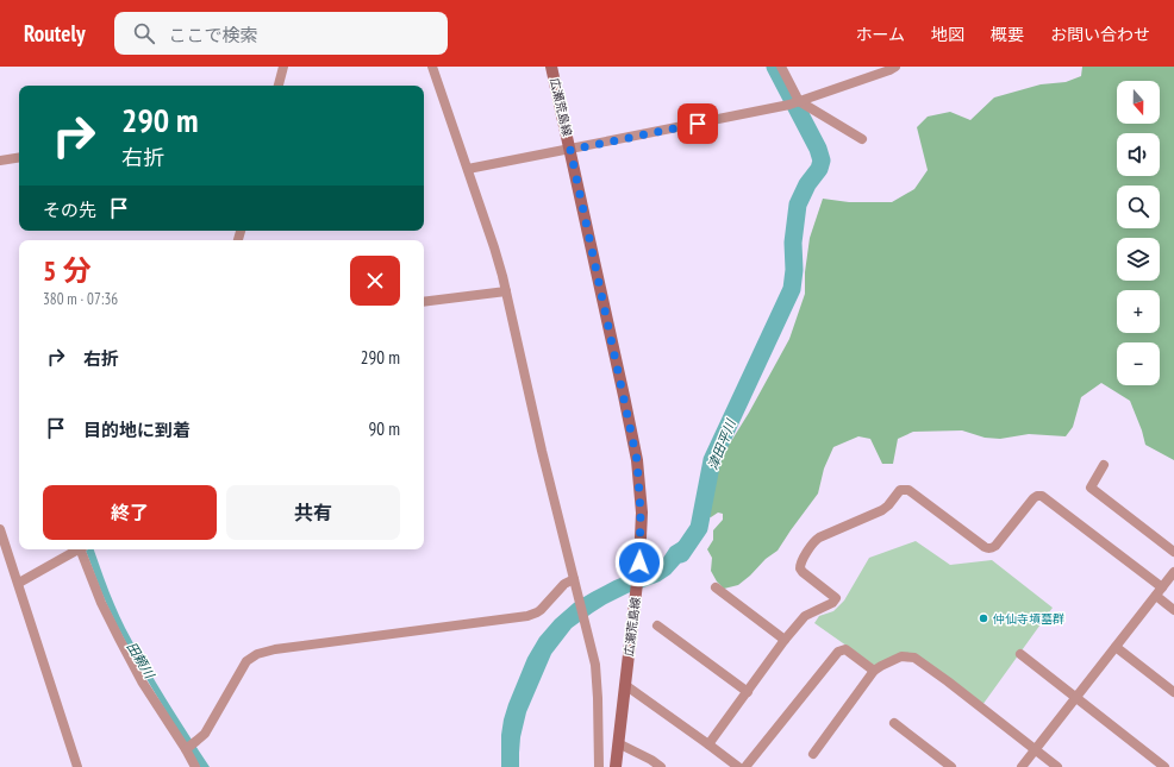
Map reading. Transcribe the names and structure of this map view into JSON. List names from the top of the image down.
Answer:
{
  "streets": {
    "main road": ["広瀬荒島線"]
  },
  "water": ["津田平川", "田頼川"],
  "places": ["仲仙寺墳墓群"],
  "north": "bottom",
  "page": {
    "header": "Routely",
    "search": "ここで検索",
    "nav": [
      "ホーム",
      "地図",
      "概要",
      "お問い合わせ"
    ],
    "map_buttons": ["+", "−"],
    "turn": ["290 m", "右折"],
    "then": "その先",
    "heading": ["5 分", "380 m · 07:36"],
    "list": [
      {
        "name": "右折",
        "value": "290 m"
      },
      {
        "name": "目的地に到着",
        "value": "90 m"
      }
    ],
    "buttons": ["終了", "共有"]
  }
}
